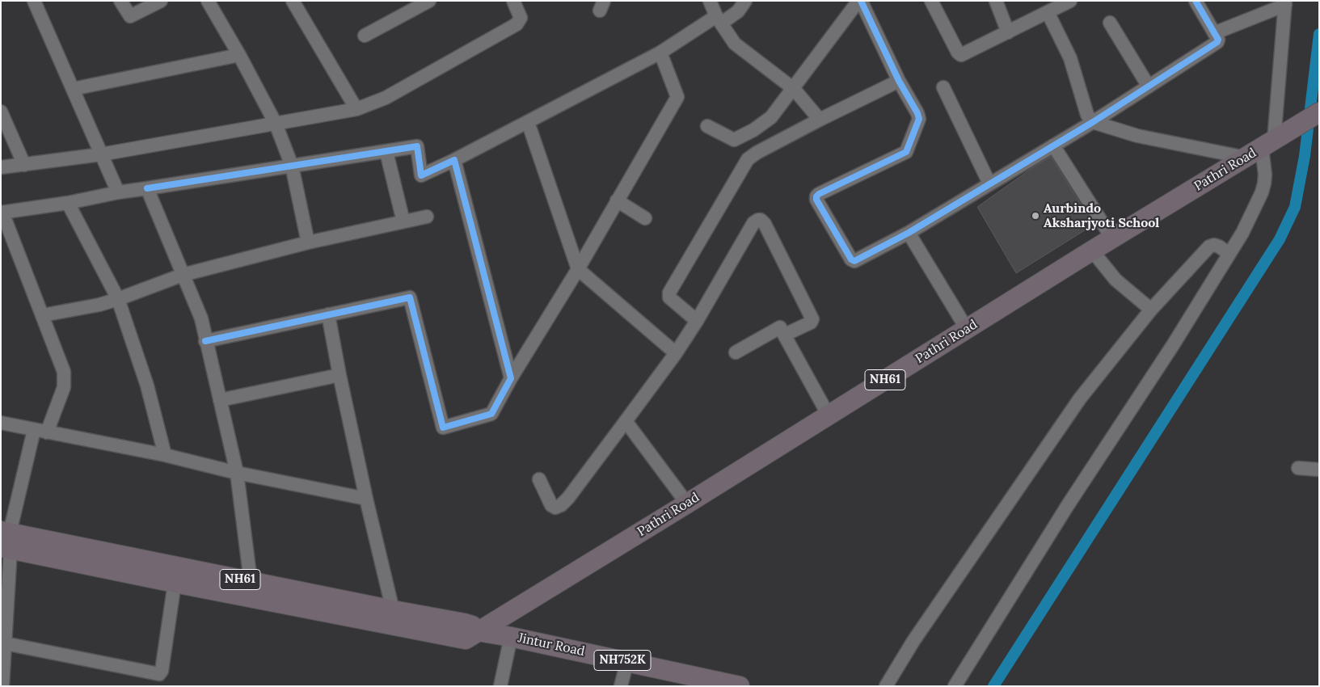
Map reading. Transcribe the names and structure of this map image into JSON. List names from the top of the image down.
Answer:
{
  "streets": {
    "highway": [
      "Pathri Road",
      "NH61",
      "Jintur Road",
      "NH752K"
    ]
  },
  "crossings": [
    ["Pathri Road", "NH61"],
    ["Pathri Road", "NH752K"],
    ["NH61", "NH752K"],
    ["Jintur Road", "NH752K"]
  ],
  "places": ["Aurbindo Aksharjyoti School"]
}
